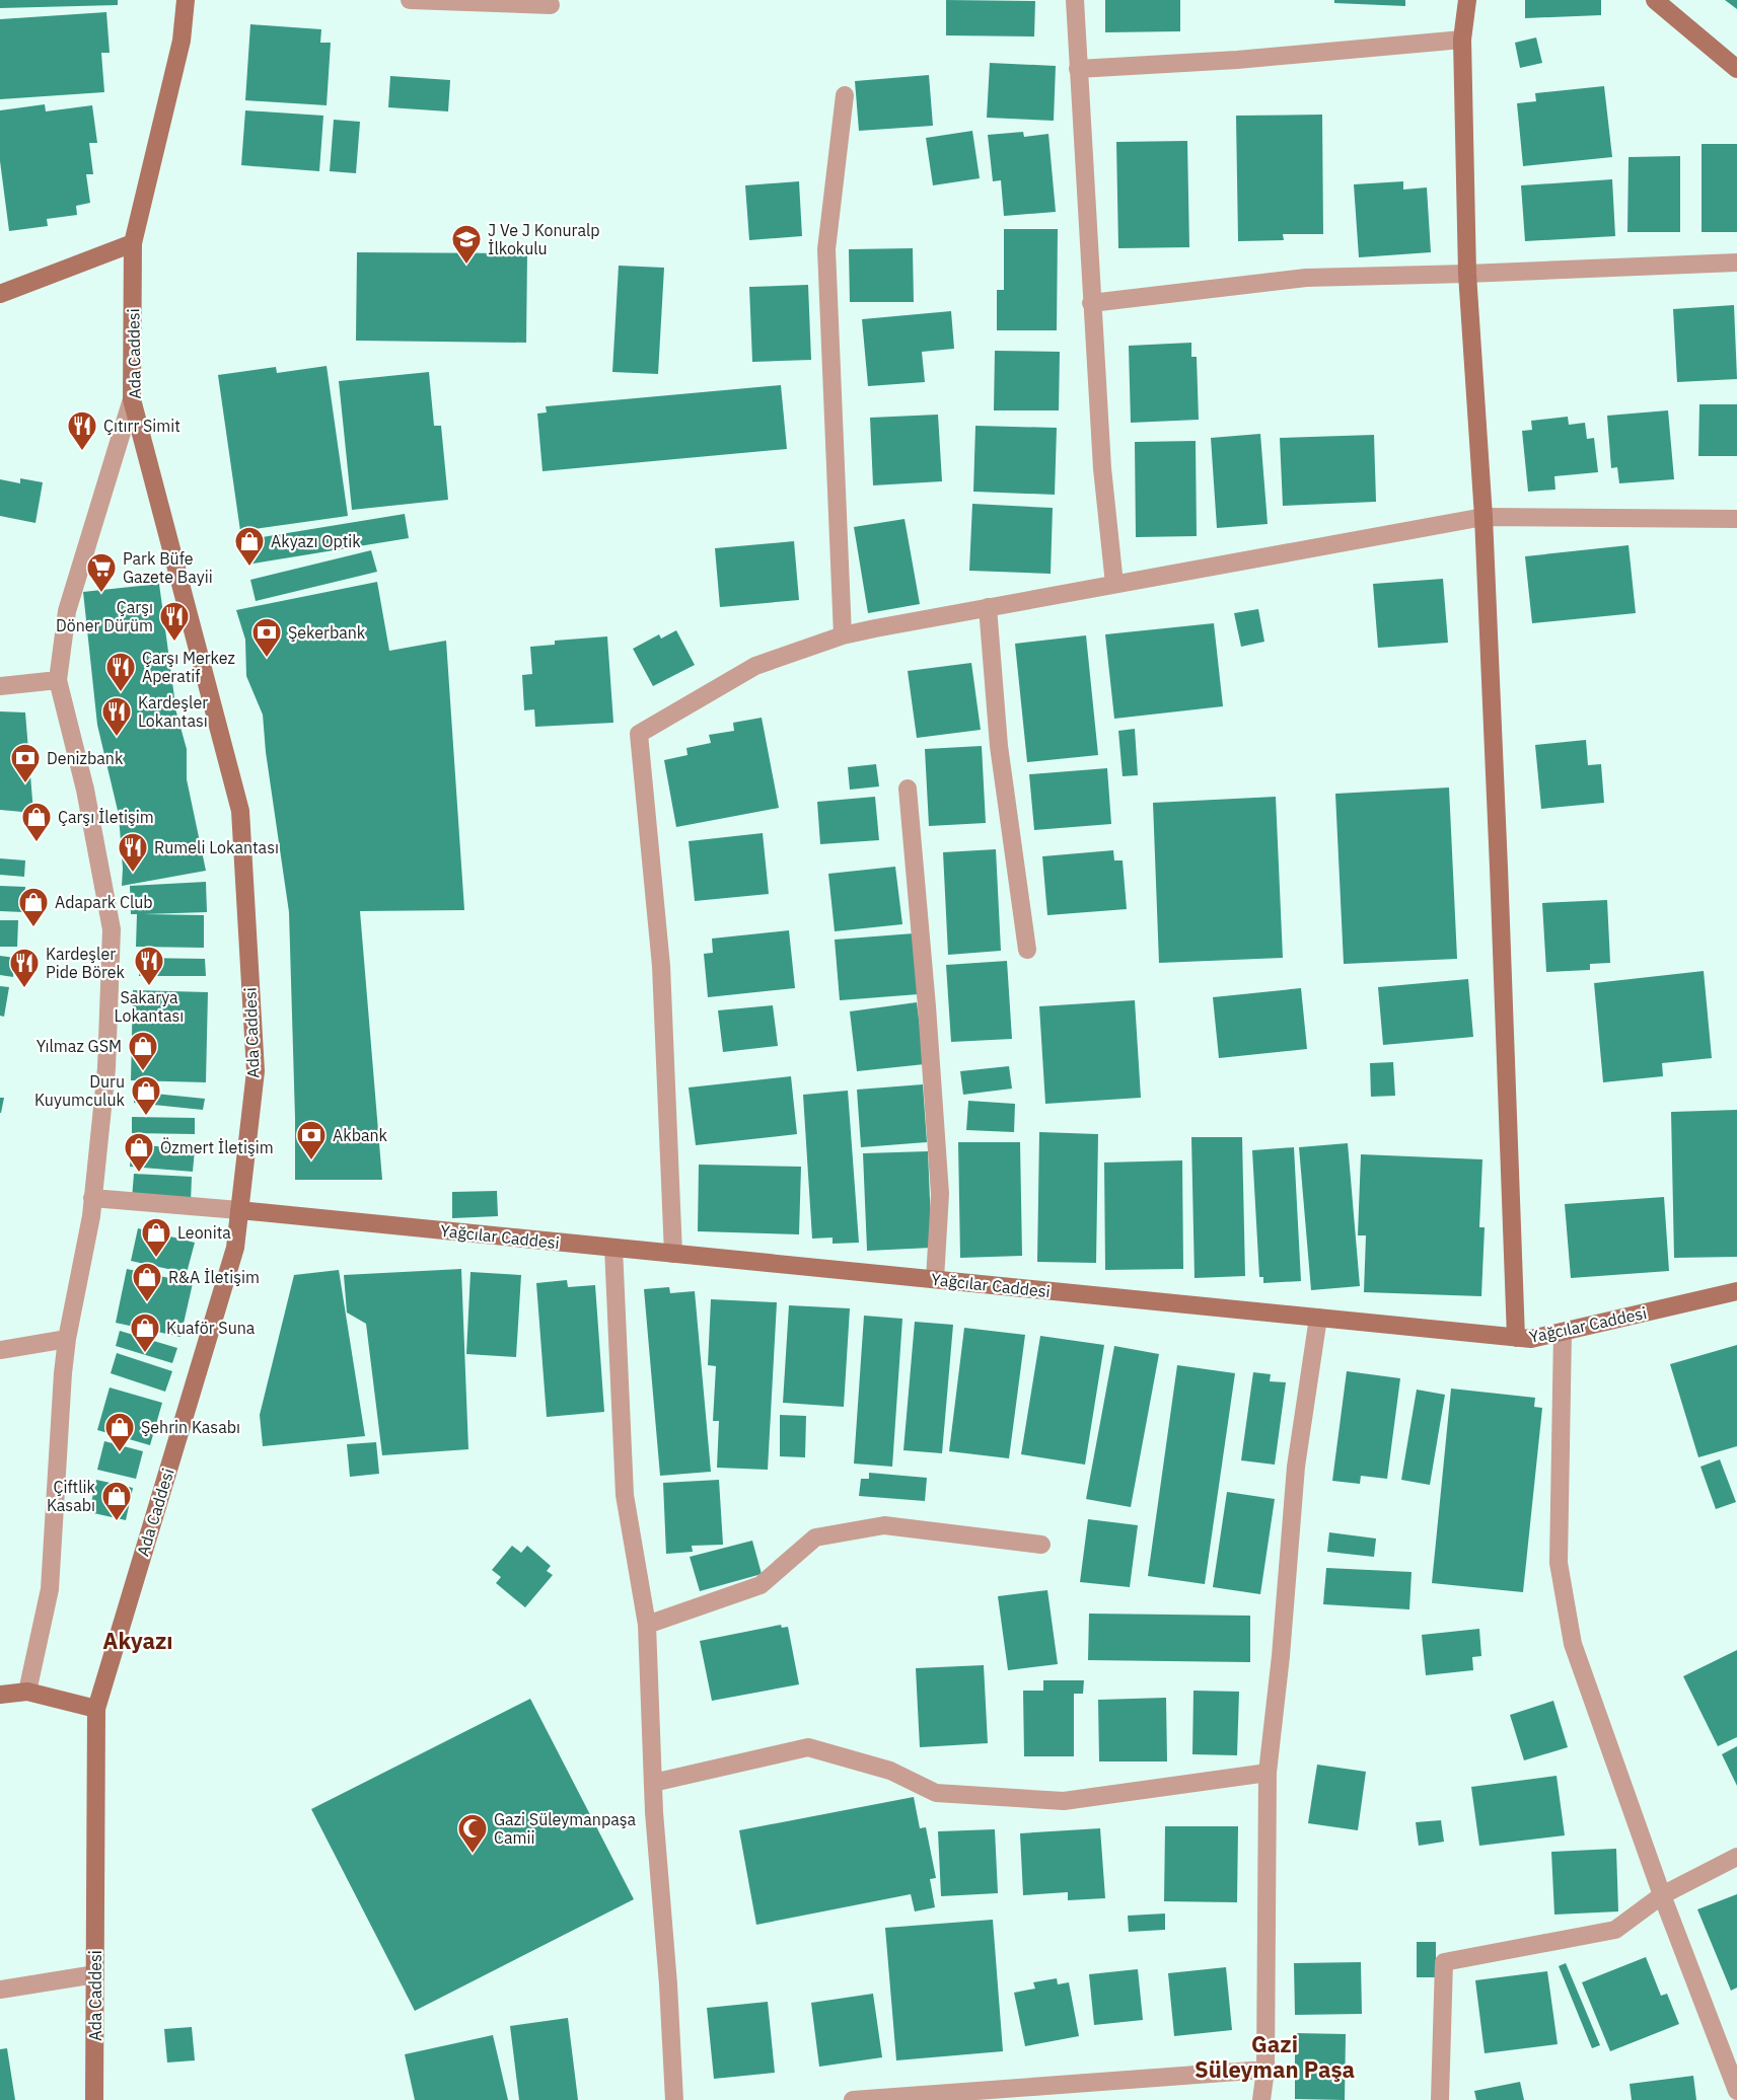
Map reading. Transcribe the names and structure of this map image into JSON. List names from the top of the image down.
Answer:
{
  "streets": {
    "main road": ["Ada Caddesi", "Yağcılar Caddesi"]
  },
  "crossings": [
    ["Ada Caddesi", "Yağcılar Caddesi"]
  ],
  "districts": ["Akyazı", "Gazi Süleyman Paşa"],
  "places": {
    "school or university": ["J Ve J Konuralp İlkokulu"],
    "restaurant": [
      "Çıtırr Simit",
      "Çarşı Döner Dürüm",
      "Çarşı Merkez Aperatif",
      "Kardeşler Lokantası",
      "Rumeli Lokantası",
      "Sakarya Lokantası",
      "Kardeşler Pide Börek"
    ],
    "shop": [
      "Akyazı Optik",
      "Çarşı İletişim",
      "Adapark Club",
      "Yılmaz GSM",
      "Duru Kuyumculuk",
      "Özmert İletişim",
      "Leonita",
      "R&A İletişim",
      "Kuaför Suna",
      "Şehrin Kasabı",
      "Çiftlik Kasabı"
    ],
    "supermarket": ["Park Büfe Gazete Bayii"],
    "bank": ["Şekerbank", "Denizbank", "Akbank"],
    "mosque": ["Gazi Süleymanpaşa Camii"]
  }
}
